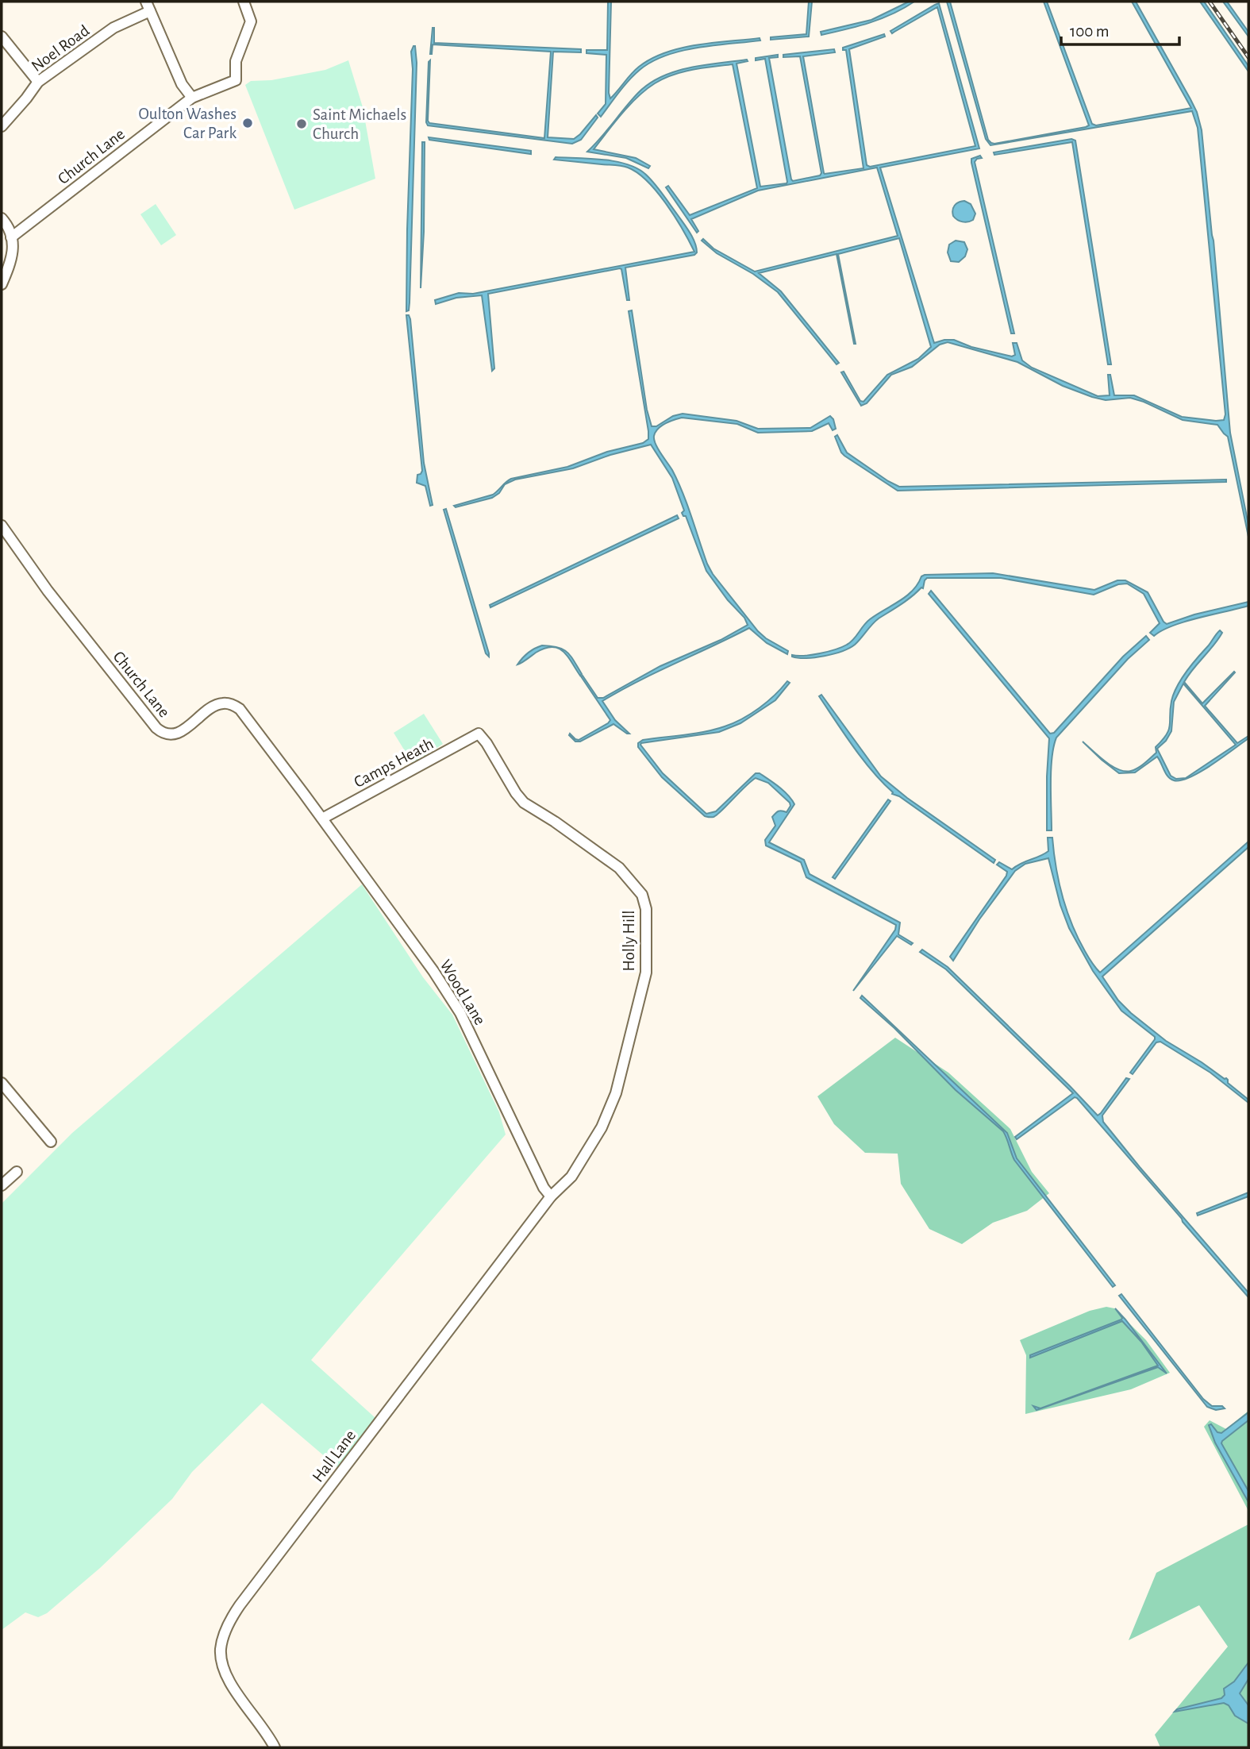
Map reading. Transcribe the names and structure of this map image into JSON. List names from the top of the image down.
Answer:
{
  "streets": {
    "street": [
      "Noel Road",
      "Church Lane",
      "Camps Heath",
      "Holly Hill",
      "Wood Lane",
      "Hall Lane"
    ]
  },
  "crossings": [
    ["Church Lane", "Camps Heath"],
    ["Church Lane", "Wood Lane"],
    ["Camps Heath", "Holly Hill"],
    ["Camps Heath", "Wood Lane"],
    ["Holly Hill", "Wood Lane"],
    ["Holly Hill", "Hall Lane"],
    ["Wood Lane", "Hall Lane"]
  ],
  "places": ["Oulton Washes Car Park", "Saint Michaels Church"],
  "scale_bar": "100 m"
}
